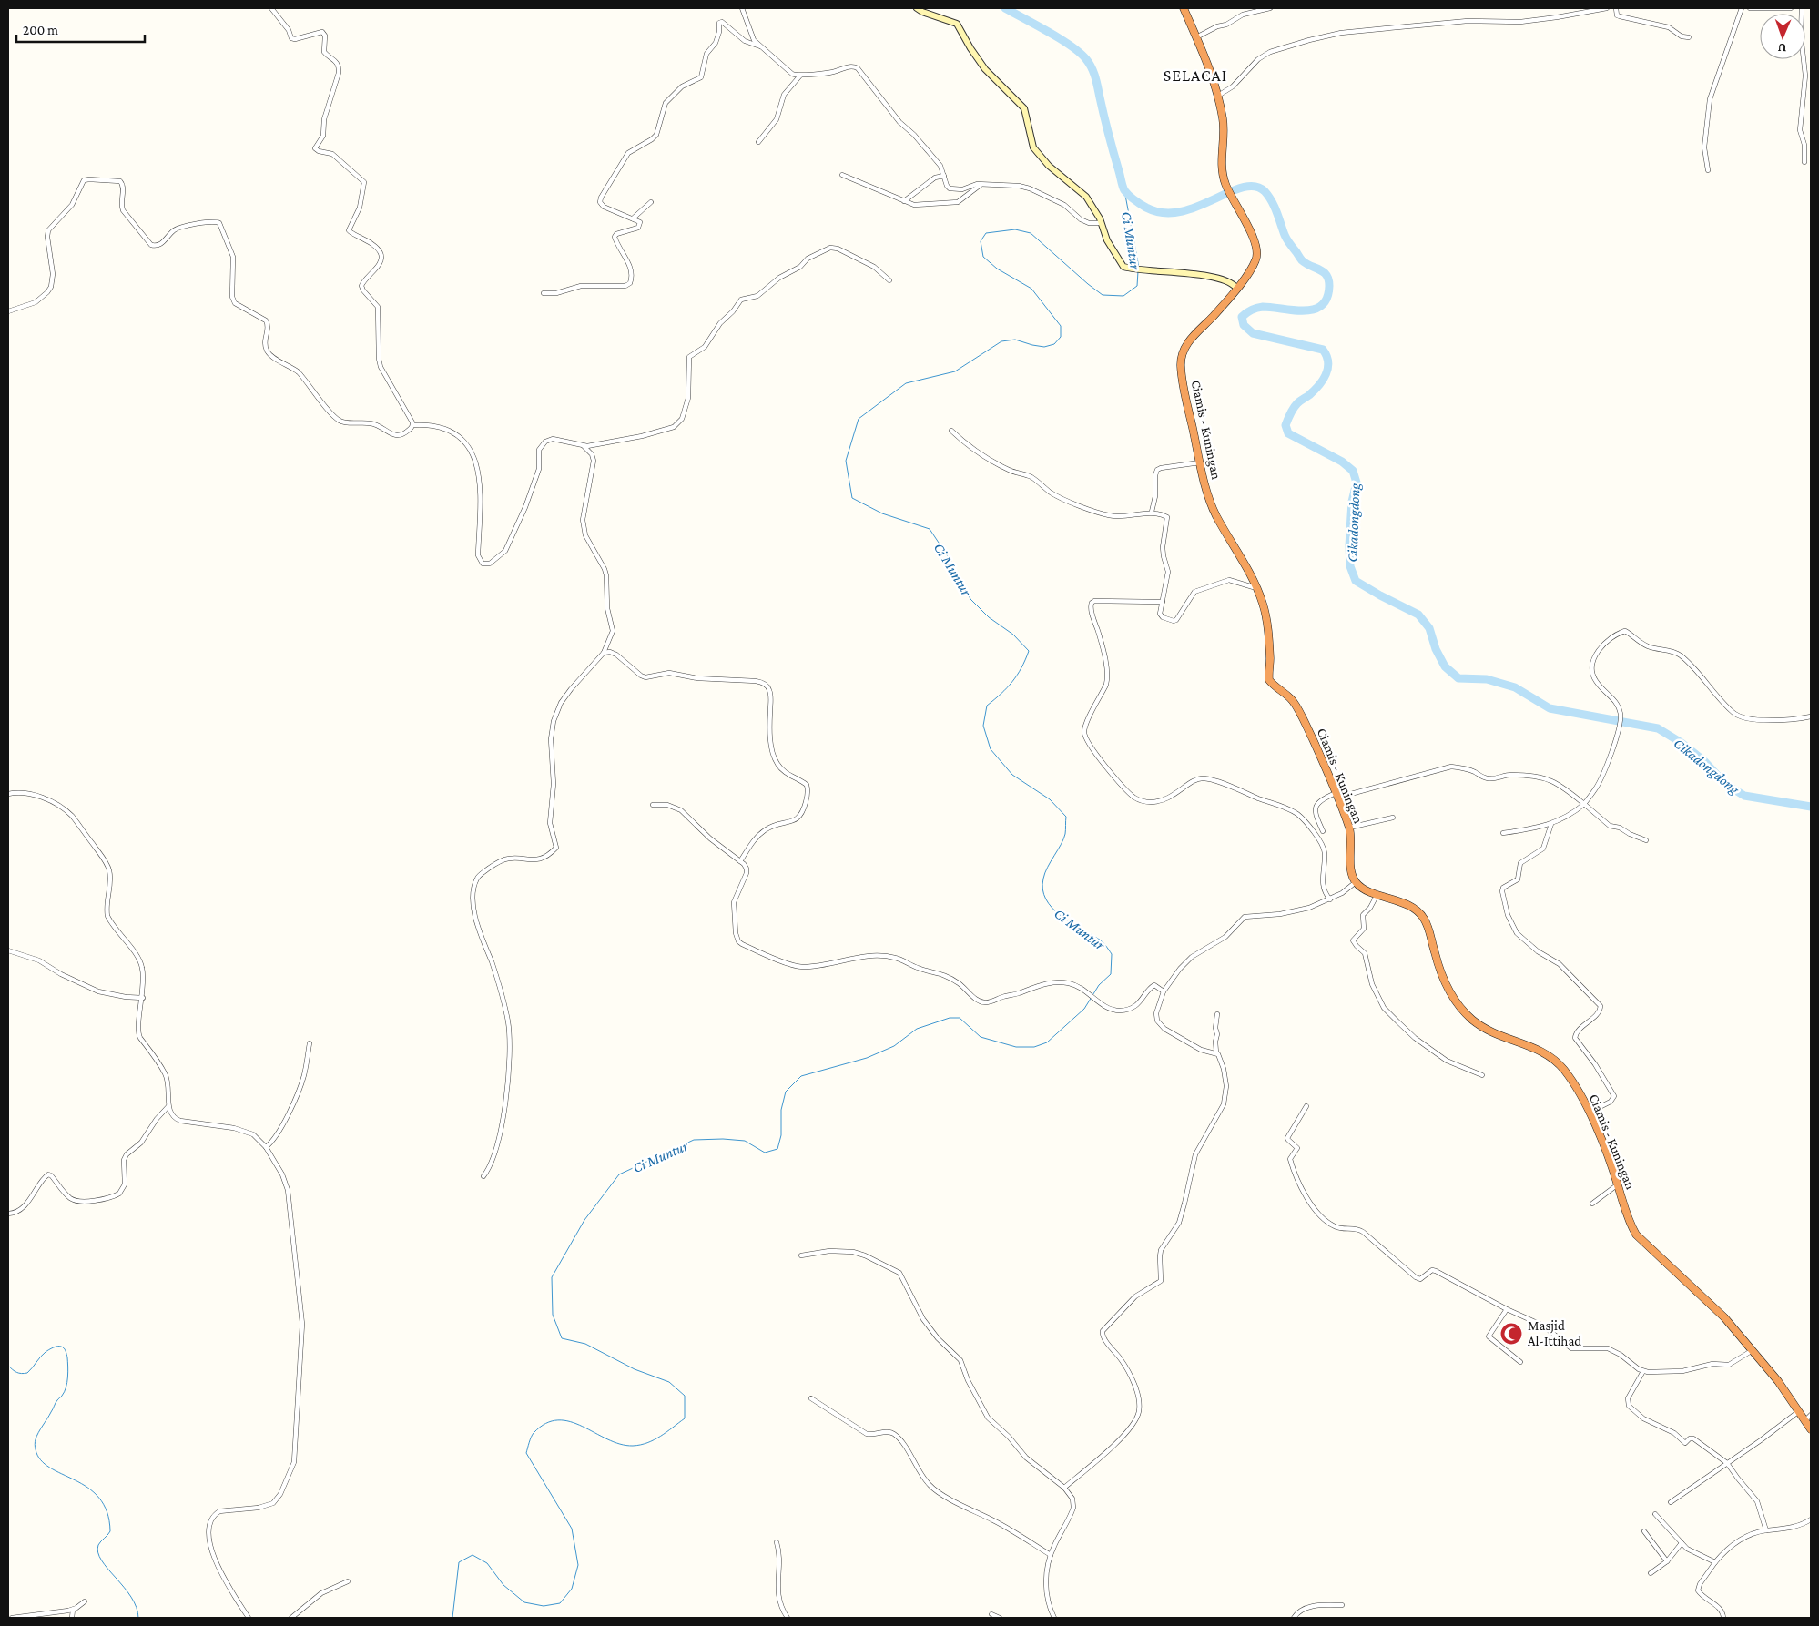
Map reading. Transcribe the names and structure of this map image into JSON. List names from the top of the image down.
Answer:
{
  "streets": {
    "highway": ["Ciamis - Kuningan"]
  },
  "districts": ["SELACAI"],
  "water": ["Ci Muntur", "Cikadongdong"],
  "places": {
    "mosque": ["Masjid Al-Ittihad"]
  },
  "scale_bar": "200 m",
  "north": "bottom"
}
